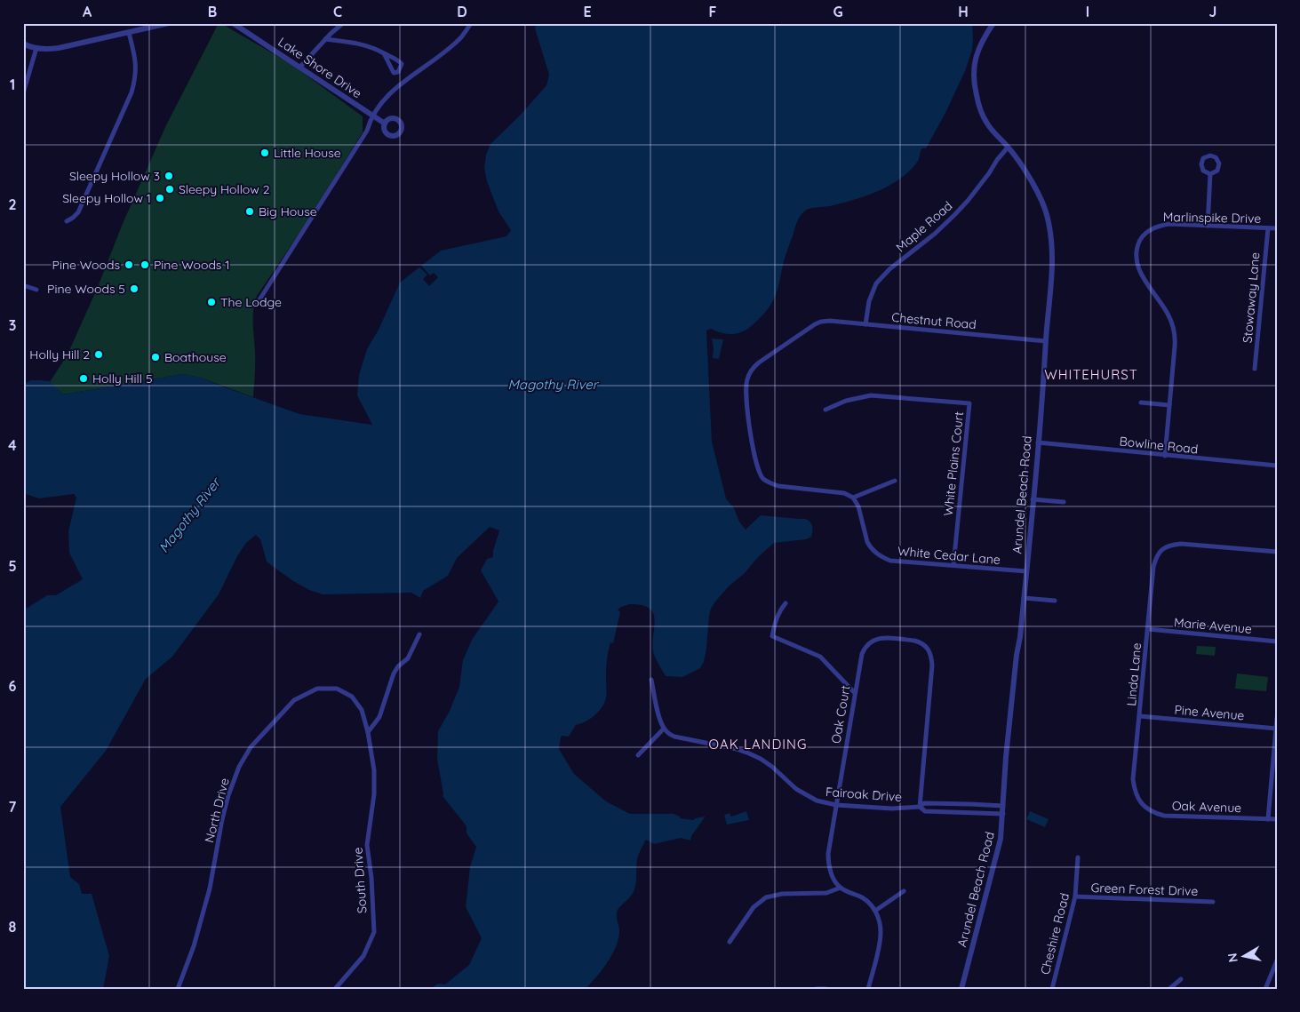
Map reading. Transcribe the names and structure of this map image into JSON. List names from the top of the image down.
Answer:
{
  "streets": {
    "street": [
      "Lake Shore Drive",
      "Marlinspike Drive",
      "Maple Road",
      "Stowaway Lane",
      "Chestnut Road",
      "Bowline Road",
      "White Plains Court",
      "Arundel Beach Road",
      "White Cedar Lane",
      "Marie Avenue",
      "Linda Lane",
      "Pine Avenue",
      "Oak Court",
      "Fairoak Drive",
      "Oak Avenue",
      "North Drive",
      "South Drive",
      "Green Forest Drive",
      "Cheshire Road"
    ]
  },
  "crossings": [
    ["Marlinspike Drive", "Stowaway Lane"],
    ["Marlinspike Drive", "Bowline Road"],
    ["Maple Road", "Chestnut Road"],
    ["Maple Road", "Arundel Beach Road"],
    ["Chestnut Road", "Arundel Beach Road"],
    ["Chestnut Road", "White Cedar Lane"],
    ["Bowline Road", "Arundel Beach Road"],
    ["White Plains Court", "White Cedar Lane"],
    ["Arundel Beach Road", "White Cedar Lane"],
    ["Arundel Beach Road", "Fairoak Drive"],
    ["Marie Avenue", "Linda Lane"],
    ["Linda Lane", "Pine Avenue"],
    ["Linda Lane", "Oak Avenue"],
    ["Oak Court", "Fairoak Drive"],
    ["North Drive", "South Drive"],
    ["Green Forest Drive", "Cheshire Road"]
  ],
  "districts": ["WHITEHURST", "OAK LANDING"],
  "water": ["Magothy River"],
  "places": [
    "Little House",
    "Sleepy Hollow 3",
    "Sleepy Hollow 2",
    "Sleepy Hollow 1",
    "Big House",
    "Pine Woods",
    "Pine Woods 1",
    "Pine Woods 5",
    "The Lodge",
    "Holly Hill 2",
    "Boathouse",
    "Holly Hill 5"
  ],
  "north": "left",
  "grid": {
    "columns": [
      "A",
      "B",
      "C",
      "D",
      "E",
      "F",
      "G",
      "H",
      "I",
      "J"
    ],
    "rows": [
      "1",
      "2",
      "3",
      "4",
      "5",
      "6",
      "7",
      "8"
    ]
  }
}
